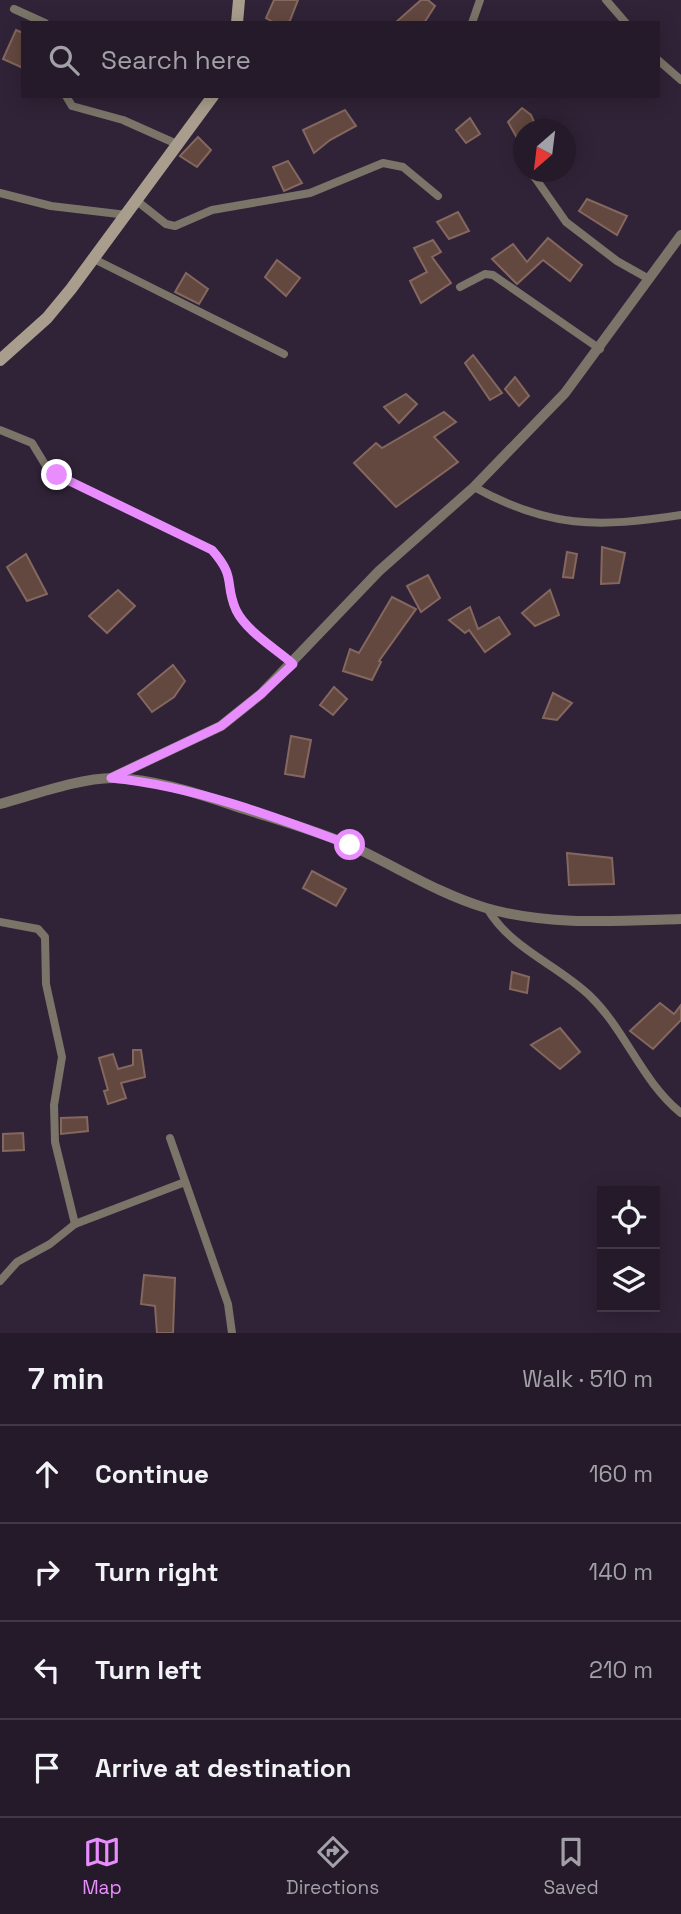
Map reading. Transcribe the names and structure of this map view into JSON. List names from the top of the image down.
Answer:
{
  "north": "bottom left",
  "page": {
    "search": "Search here",
    "heading": ["7 min", "Walk · 510 m"],
    "list": [
      ["Continue", "160 m"],
      ["Turn right", "140 m"],
      ["Turn left", "210 m"],
      "Arrive at destination"
    ],
    "nav": ["Map", "Directions", "Saved"]
  }
}
